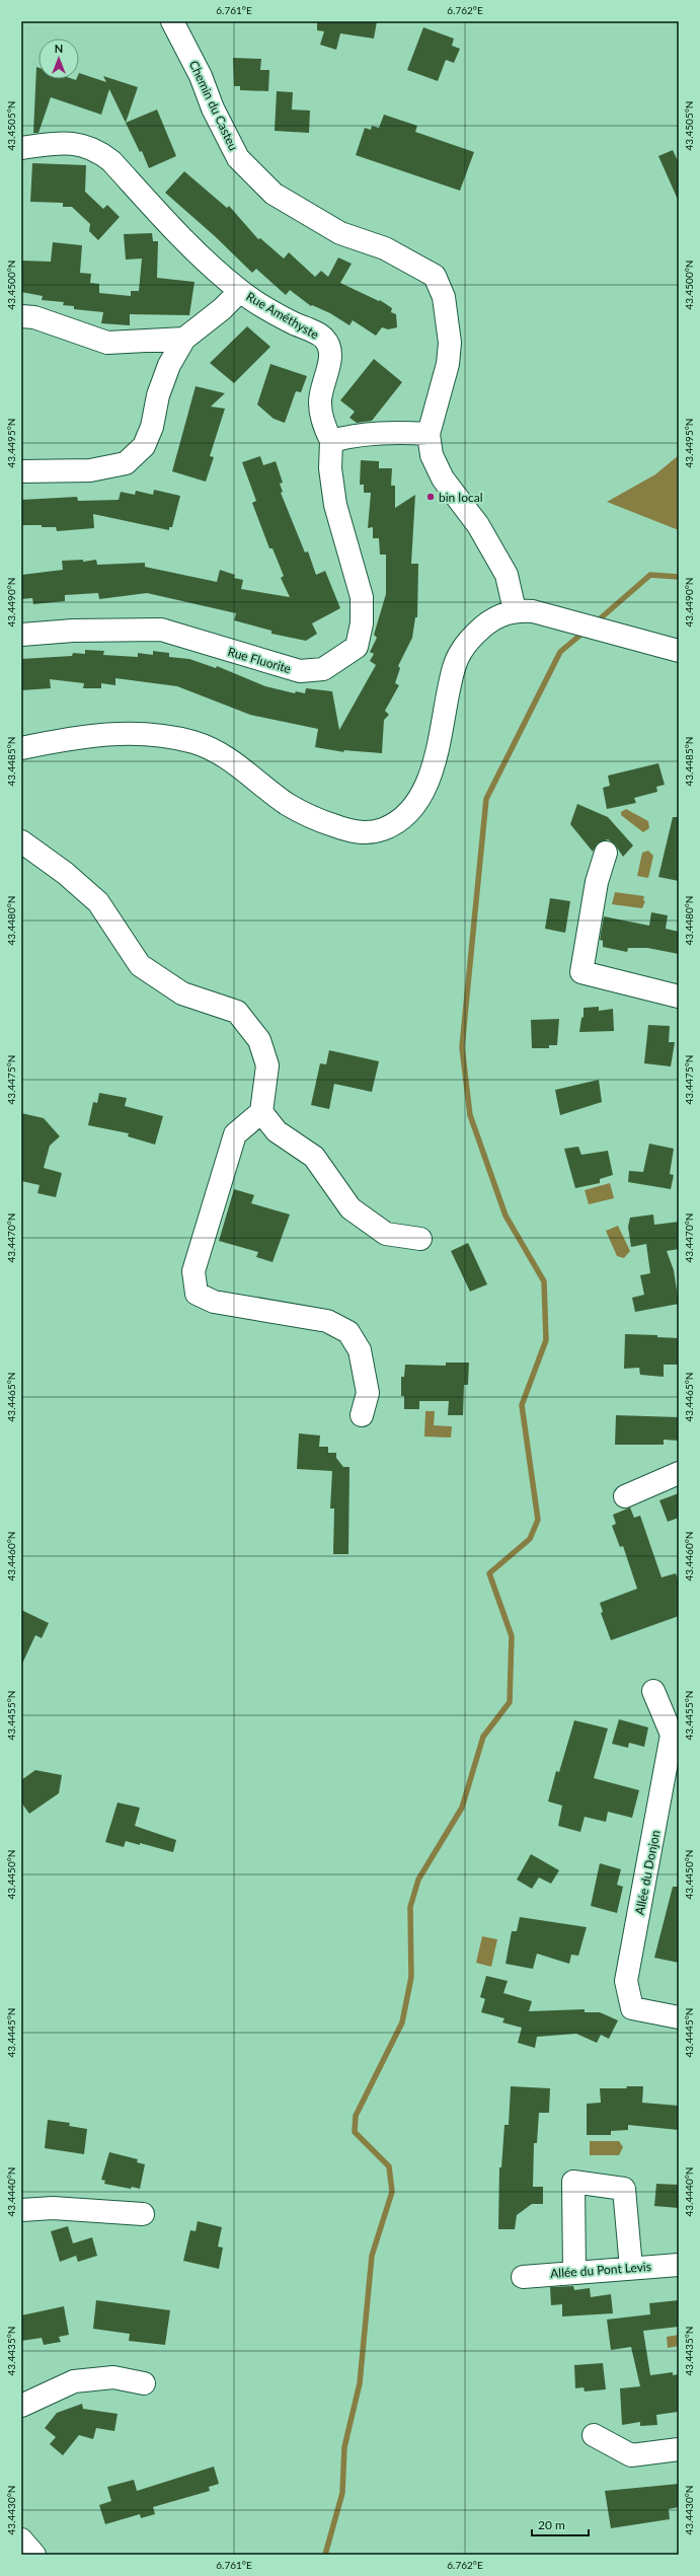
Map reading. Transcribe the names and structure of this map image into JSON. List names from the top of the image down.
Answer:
{
  "streets": {
    "street": [
      "Chemin du Casteu",
      "Rue Améthyste",
      "Rue Fluorite",
      "Allée du Donjon",
      "Allée du Pont Levis"
    ]
  },
  "crossings": [
    ["Rue Améthyste", "Rue Fluorite"]
  ],
  "places": ["bin local"],
  "scale_bar": "20 m",
  "north": "top",
  "coordinates": [
    "6.761°E",
    "6.762°E",
    "43.4505°N",
    "43.4500°N",
    "43.4495°N",
    "43.4490°N",
    "43.4485°N",
    "43.4480°N",
    "43.4475°N",
    "43.4470°N",
    "43.4465°N",
    "43.4460°N",
    "43.4455°N",
    "43.4450°N",
    "43.4445°N",
    "43.4440°N",
    "43.4435°N",
    "43.4430°N"
  ]
}
